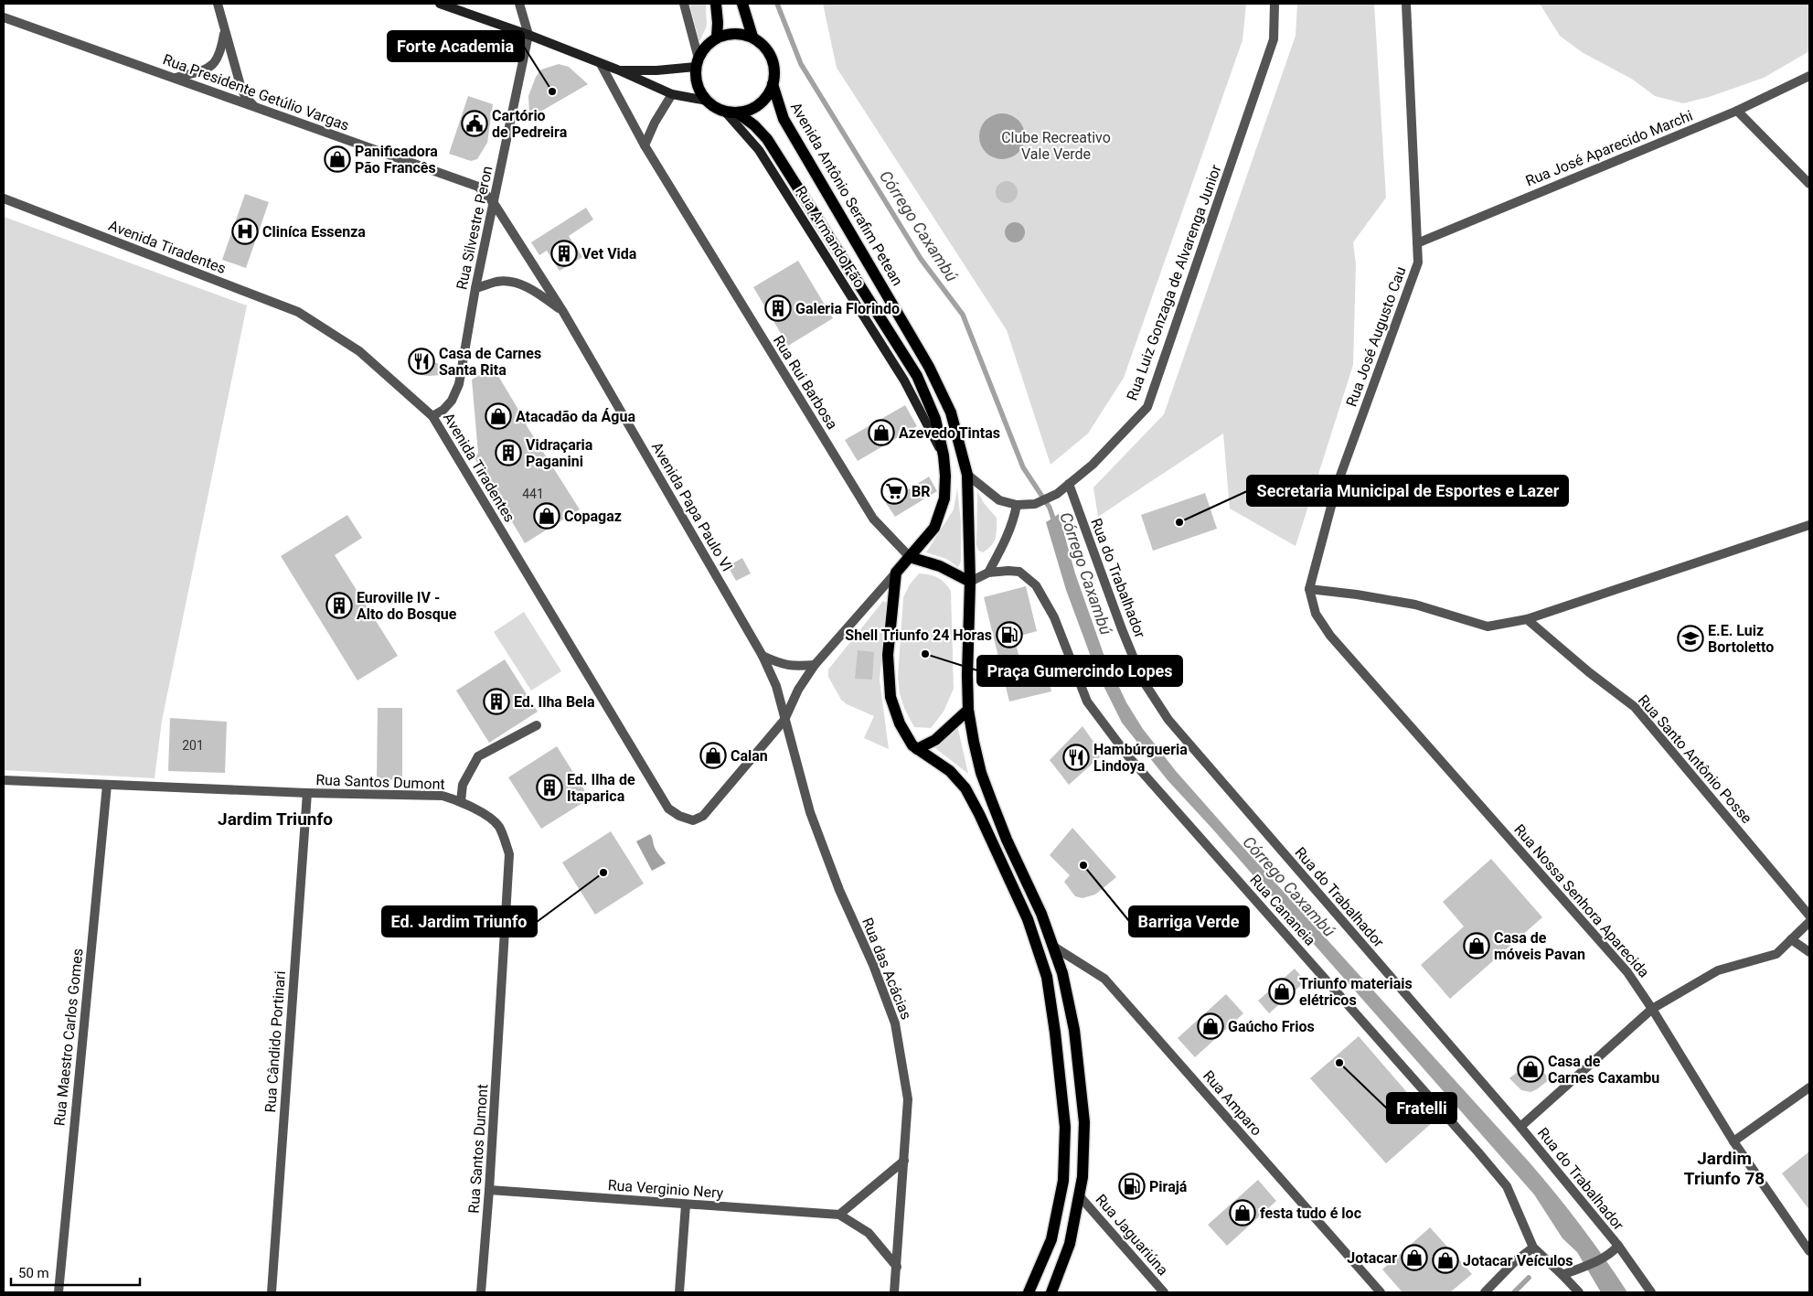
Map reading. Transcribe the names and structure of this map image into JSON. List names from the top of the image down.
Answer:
{
  "streets": {
    "main road": ["Avenida Antônio Serafim Petean", "Rua Armando Fão"],
    "street": [
      "Rua Presidente Getúlio Vargas",
      "Rua José Aparecido Marchi",
      "Rua Silvestre Peron",
      "Avenida Tiradentes",
      "Rua Luiz Gonzaga de Alvarenga Junior",
      "Rua José Augusto Cau",
      "Rua Rui Barbosa",
      "Avenida Papa Paulo VI",
      "Rua do Trabalhador",
      "Rua Santo Antônio Posse",
      "Rua Santos Dumont",
      "Rua Nossa Senhora Aparecida",
      "Rua Cananeia",
      "Rua das Acácias",
      "Rua Maestro Carlos Gomes",
      "Rua Cândido Portinari",
      "Rua Amparo",
      "Rua Verginio Nery",
      "Rua Jaguariúna"
    ]
  },
  "crossings": [
    ["Rua Presidente Getúlio Vargas", "Rua Silvestre Peron"],
    ["Rua Presidente Getúlio Vargas", "Avenida Papa Paulo VI"],
    ["Rua José Aparecido Marchi", "Rua José Augusto Cau"],
    ["Avenida Antônio Serafim Petean", "Rua Armando Fão"],
    ["Avenida Antônio Serafim Petean", "Rua Luiz Gonzaga de Alvarenga Junior"],
    ["Avenida Antônio Serafim Petean", "Rua Cananeia"],
    ["Avenida Antônio Serafim Petean", "Rua Amparo"],
    ["Avenida Antônio Serafim Petean", "Rua Jaguariúna"],
    ["Rua Silvestre Peron", "Avenida Tiradentes"],
    ["Rua Silvestre Peron", "Avenida Papa Paulo VI"],
    ["Avenida Tiradentes", "Avenida Papa Paulo VI"],
    ["Avenida Tiradentes", "Rua das Acácias"],
    ["Rua Luiz Gonzaga de Alvarenga Junior", "Rua do Trabalhador"],
    ["Rua José Augusto Cau", "Rua Nossa Senhora Aparecida"],
    ["Avenida Papa Paulo VI", "Rua das Acácias"],
    ["Rua Santos Dumont", "Rua Maestro Carlos Gomes"],
    ["Rua Santos Dumont", "Rua Cândido Portinari"],
    ["Rua Santos Dumont", "Rua Verginio Nery"],
    ["Rua das Acácias", "Rua Verginio Nery"]
  ],
  "districts": ["Jardim Triunfo", "Jardim Triunfo 78"],
  "water": ["Córrego Caxambú"],
  "parks": ["Clube Recreativo Vale Verde"],
  "places": {
    "other": [
      "Forte Academia",
      "Secretaria Municipal de Esportes e Lazer",
      "Praça Gumercindo Lopes",
      "Barriga Verde",
      "Ed. Jardim Triunfo",
      "Fratelli"
    ],
    "public building": ["Cartório de Pedreira"],
    "shop": [
      "Panificadora Pão Francês",
      "Atacadão da Água",
      "Azevedo Tintas",
      "Copagaz",
      "Calan",
      "Casa de móveis Pavan",
      "Triunfo materiais elétricos",
      "Gaúcho Frios",
      "Casa de Carnes Caxambu",
      "festa tudo é loc",
      "Jotacar",
      "Jotacar Veículos"
    ],
    "hospital": ["Cliníca Essenza"],
    "building": [
      "Vet Vida",
      "Galeria Florindo",
      "Vidraçaria Paganini",
      "Euroville IV - Alto do Bosque",
      "Ed. Ilha Bela",
      "Ed. Ilha de Itaparica"
    ],
    "restaurant": ["Casa de Carnes Santa Rita", "Hambúrgueria Lindoya"],
    "supermarket": ["BR"],
    "fuel station": ["Shell Triunfo 24 Horas", "Pirajá"],
    "school or university": ["E.E. Luiz Bortoletto"]
  },
  "house_numbers": ["441", "201"],
  "scale_bar": "50 m"
}
